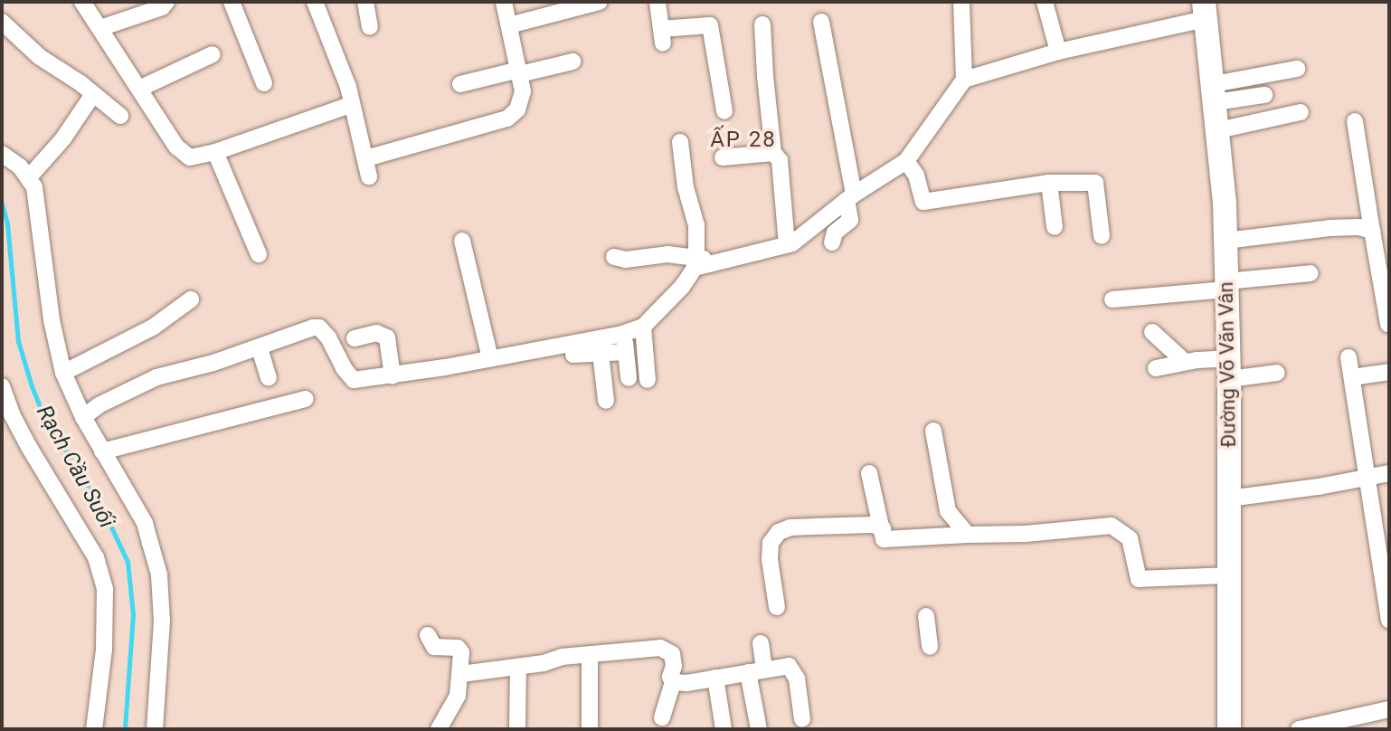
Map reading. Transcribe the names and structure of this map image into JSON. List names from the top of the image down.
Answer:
{
  "streets": {
    "street": ["Đường Võ Văn Vân"]
  },
  "districts": ["ẤP 28"],
  "water": ["Rạch Cầu Suối"]
}
